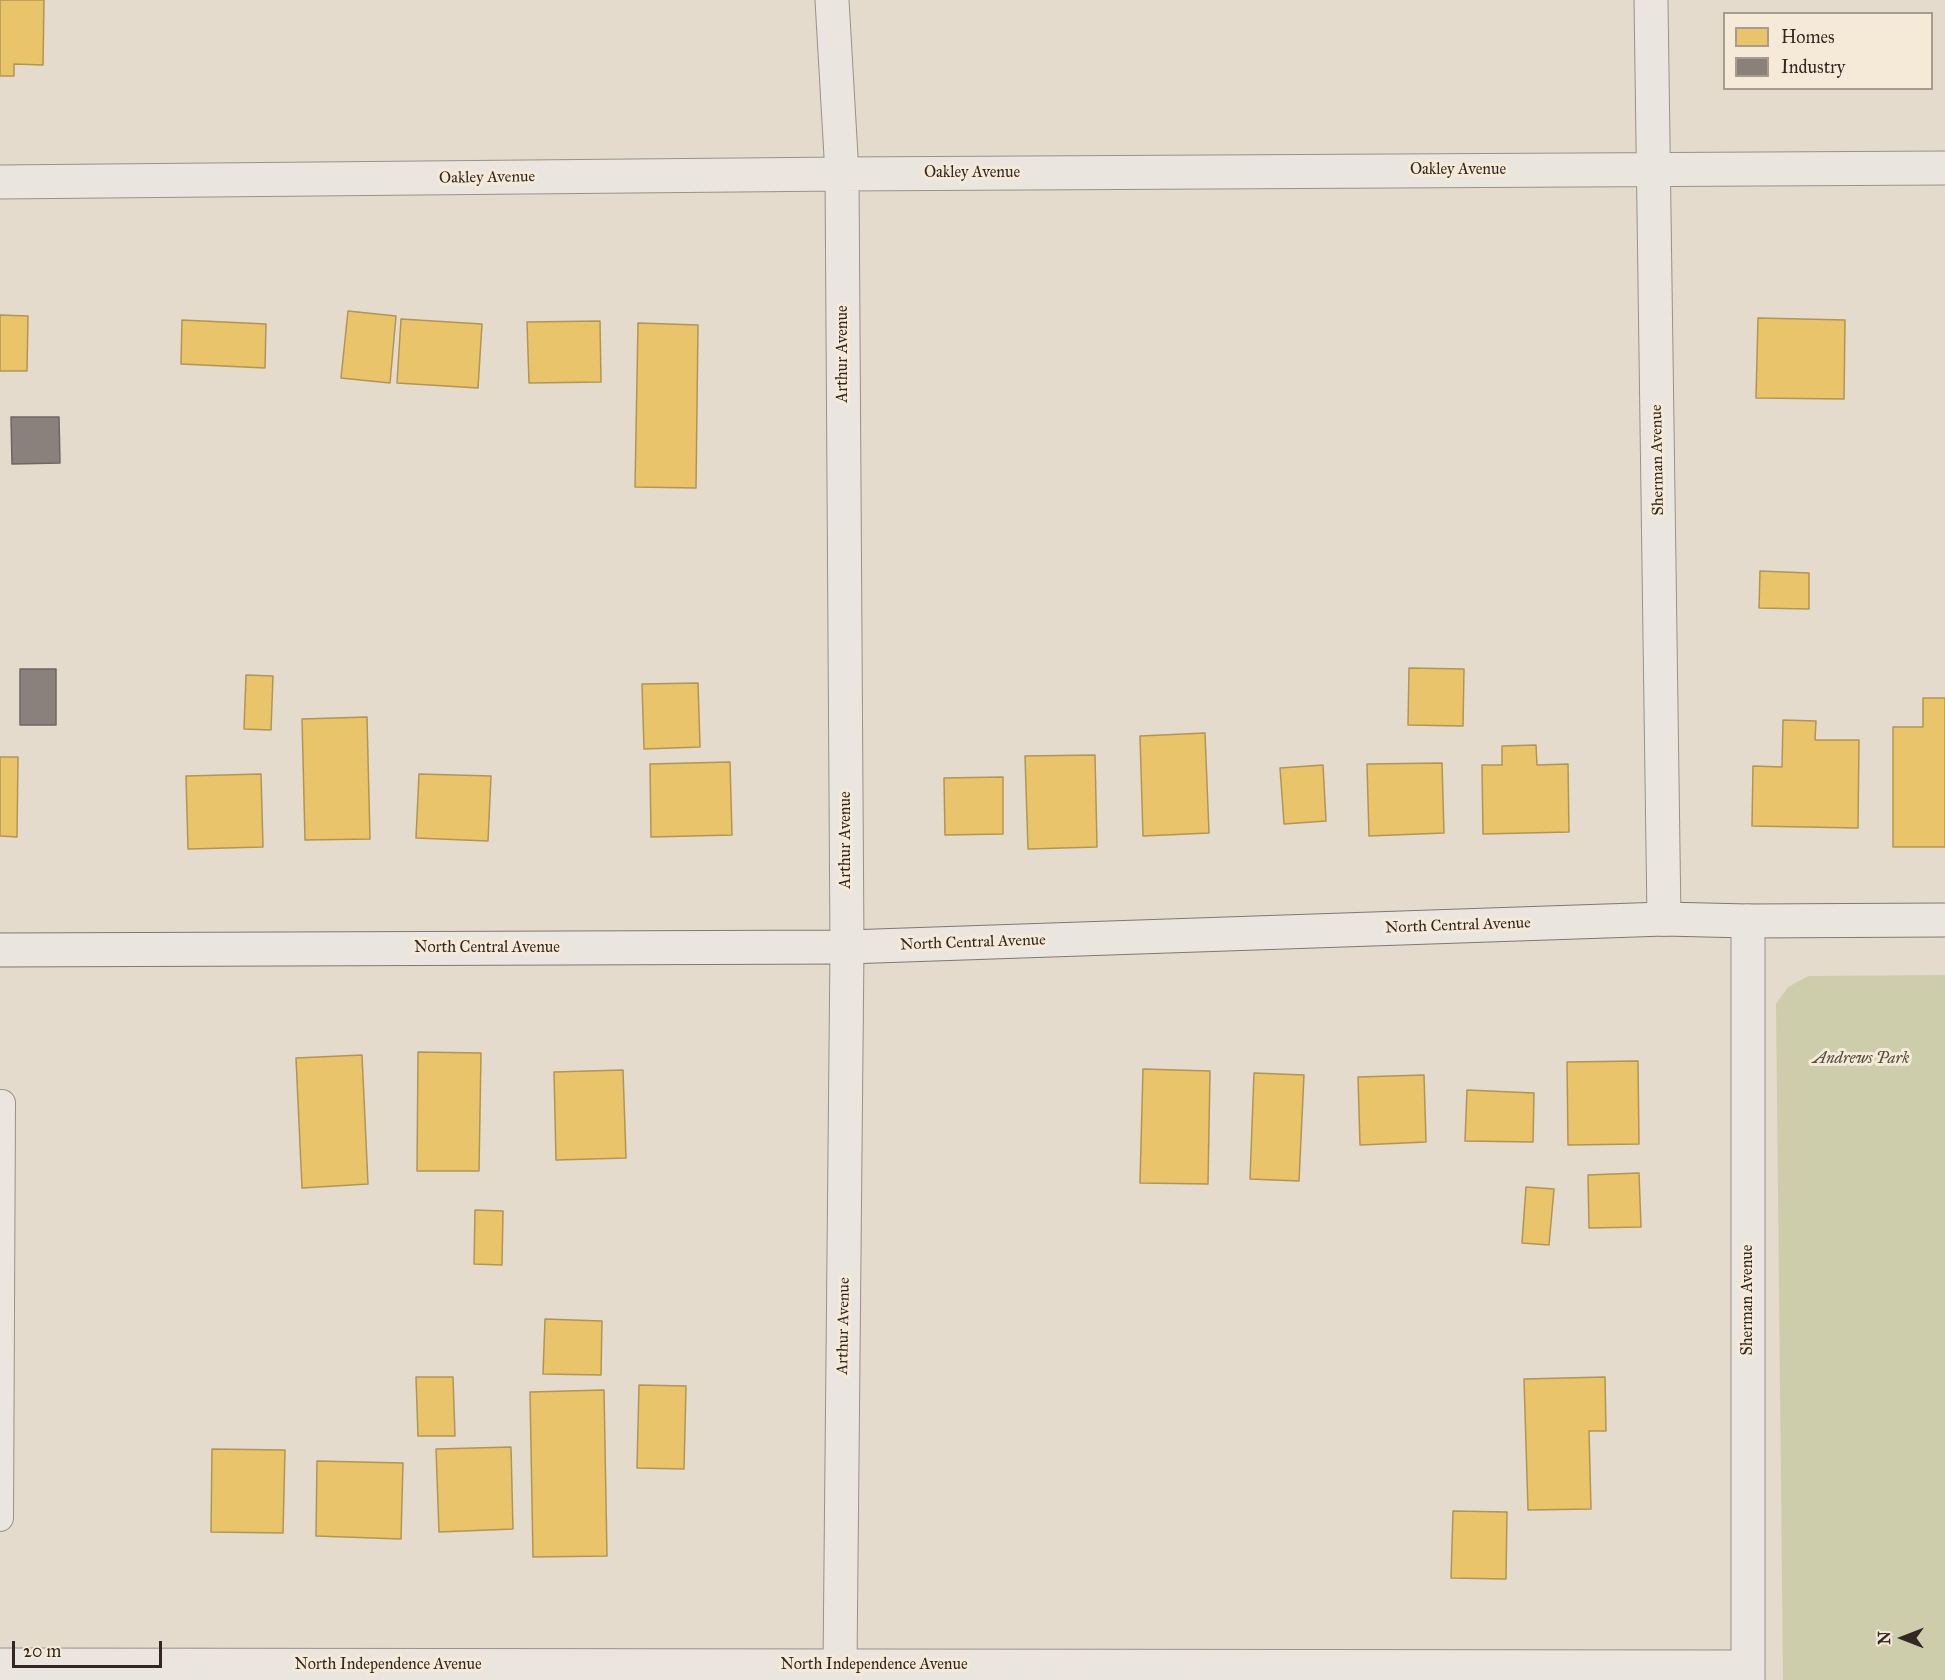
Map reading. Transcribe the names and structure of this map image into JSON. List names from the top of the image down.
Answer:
{
  "streets": {
    "street": [
      "Oakley Avenue",
      "Arthur Avenue",
      "Sherman Avenue",
      "North Central Avenue",
      "North Independence Avenue"
    ]
  },
  "crossings": [
    ["Oakley Avenue", "Arthur Avenue"],
    ["Oakley Avenue", "Sherman Avenue"],
    ["Arthur Avenue", "North Central Avenue"],
    ["Arthur Avenue", "North Independence Avenue"],
    ["Sherman Avenue", "North Central Avenue"],
    ["Sherman Avenue", "North Independence Avenue"]
  ],
  "parks": ["Andrews Park"],
  "legend": ["Homes", "Industry"],
  "scale_bar": "20 m",
  "north": "left"
}
